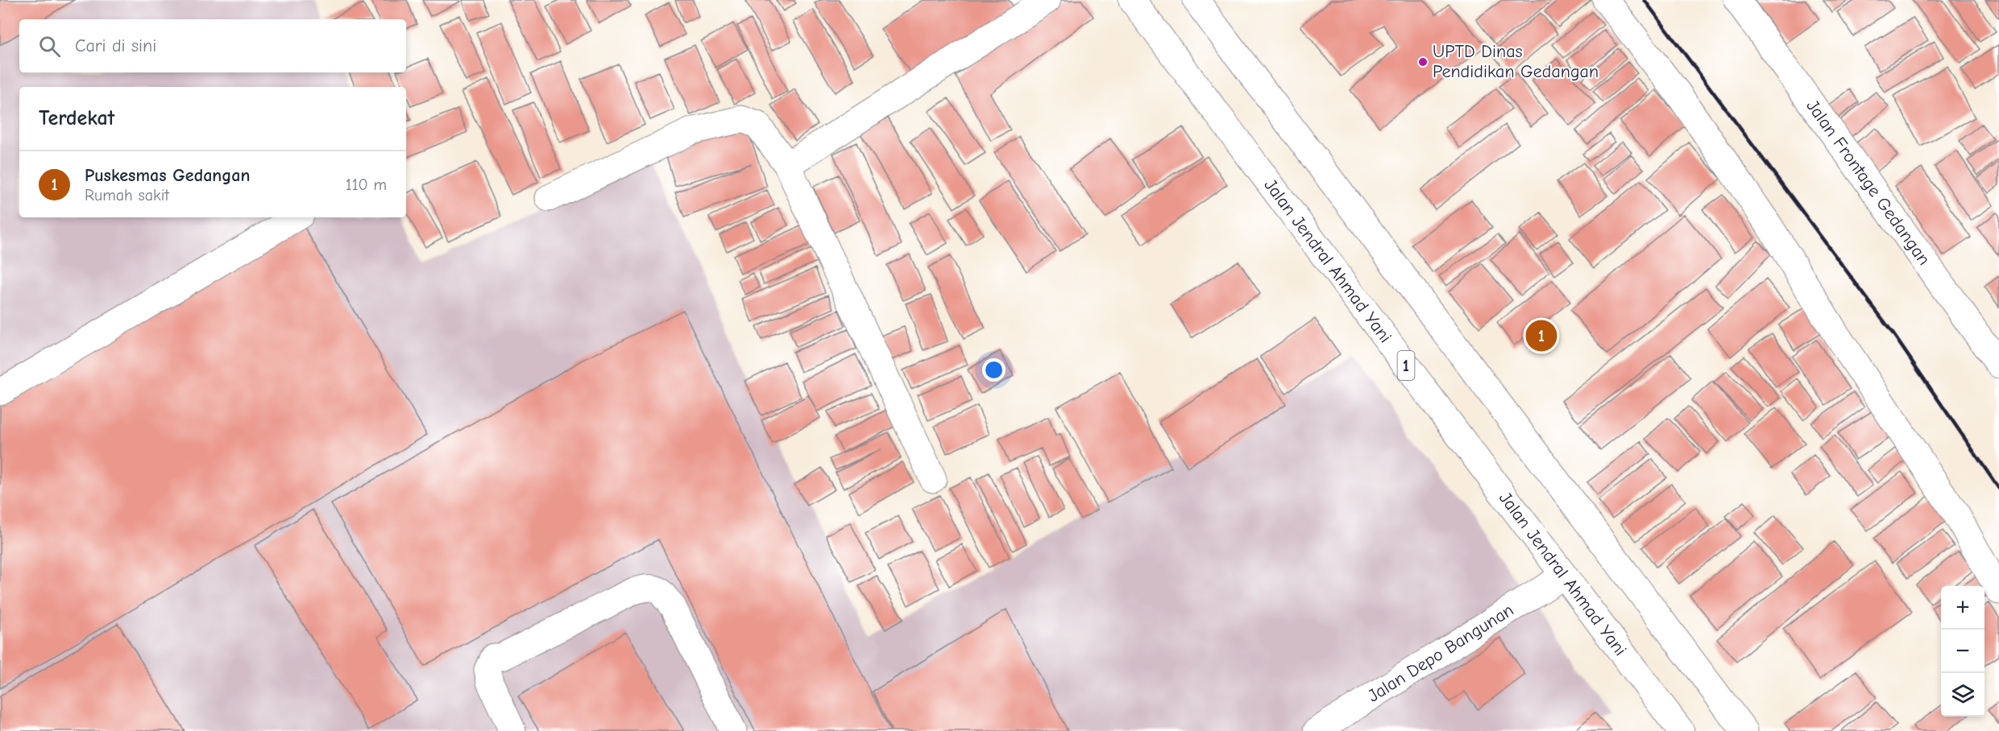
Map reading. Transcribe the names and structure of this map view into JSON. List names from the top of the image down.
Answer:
{
  "streets": {
    "main road": [
      "Jalan Frontage Gedangan",
      "Jalan Jendral Ahmad Yani",
      "1",
      "Jalan Depo Bangunan"
    ]
  },
  "crossings": [
    ["Jalan Jendral Ahmad Yani", "Jalan Depo Bangunan"]
  ],
  "places": ["UPTD Dinas Pendidikan Gedangan"],
  "page": {
    "search": "Cari di sini",
    "heading": "Terdekat",
    "list": [
      {
        "mark": "1",
        "name": "Puskesmas Gedangan",
        "note": "Rumah sakit",
        "value": "110 m"
      }
    ],
    "pins": "1",
    "map_buttons": ["+", "−"]
  }
}
